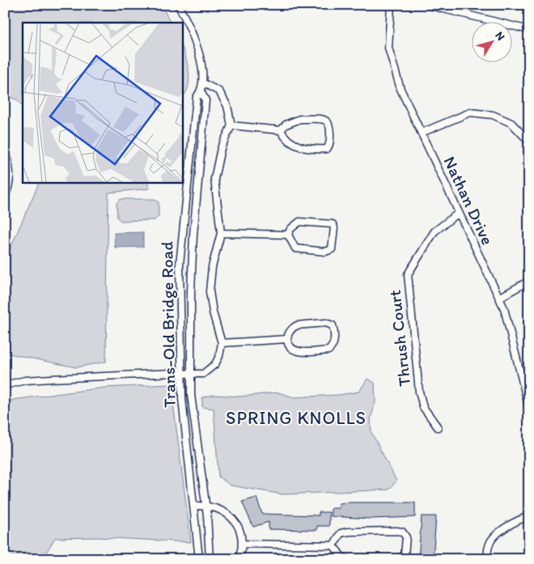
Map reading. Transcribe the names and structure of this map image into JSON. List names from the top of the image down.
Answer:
{
  "streets": {
    "street": ["Nathan Drive", "Trans-Old Bridge Road", "Thrush Court"]
  },
  "crossings": [
    ["Nathan Drive", "Thrush Court"]
  ],
  "districts": ["SPRING KNOLLS"],
  "north": "top right"
}
